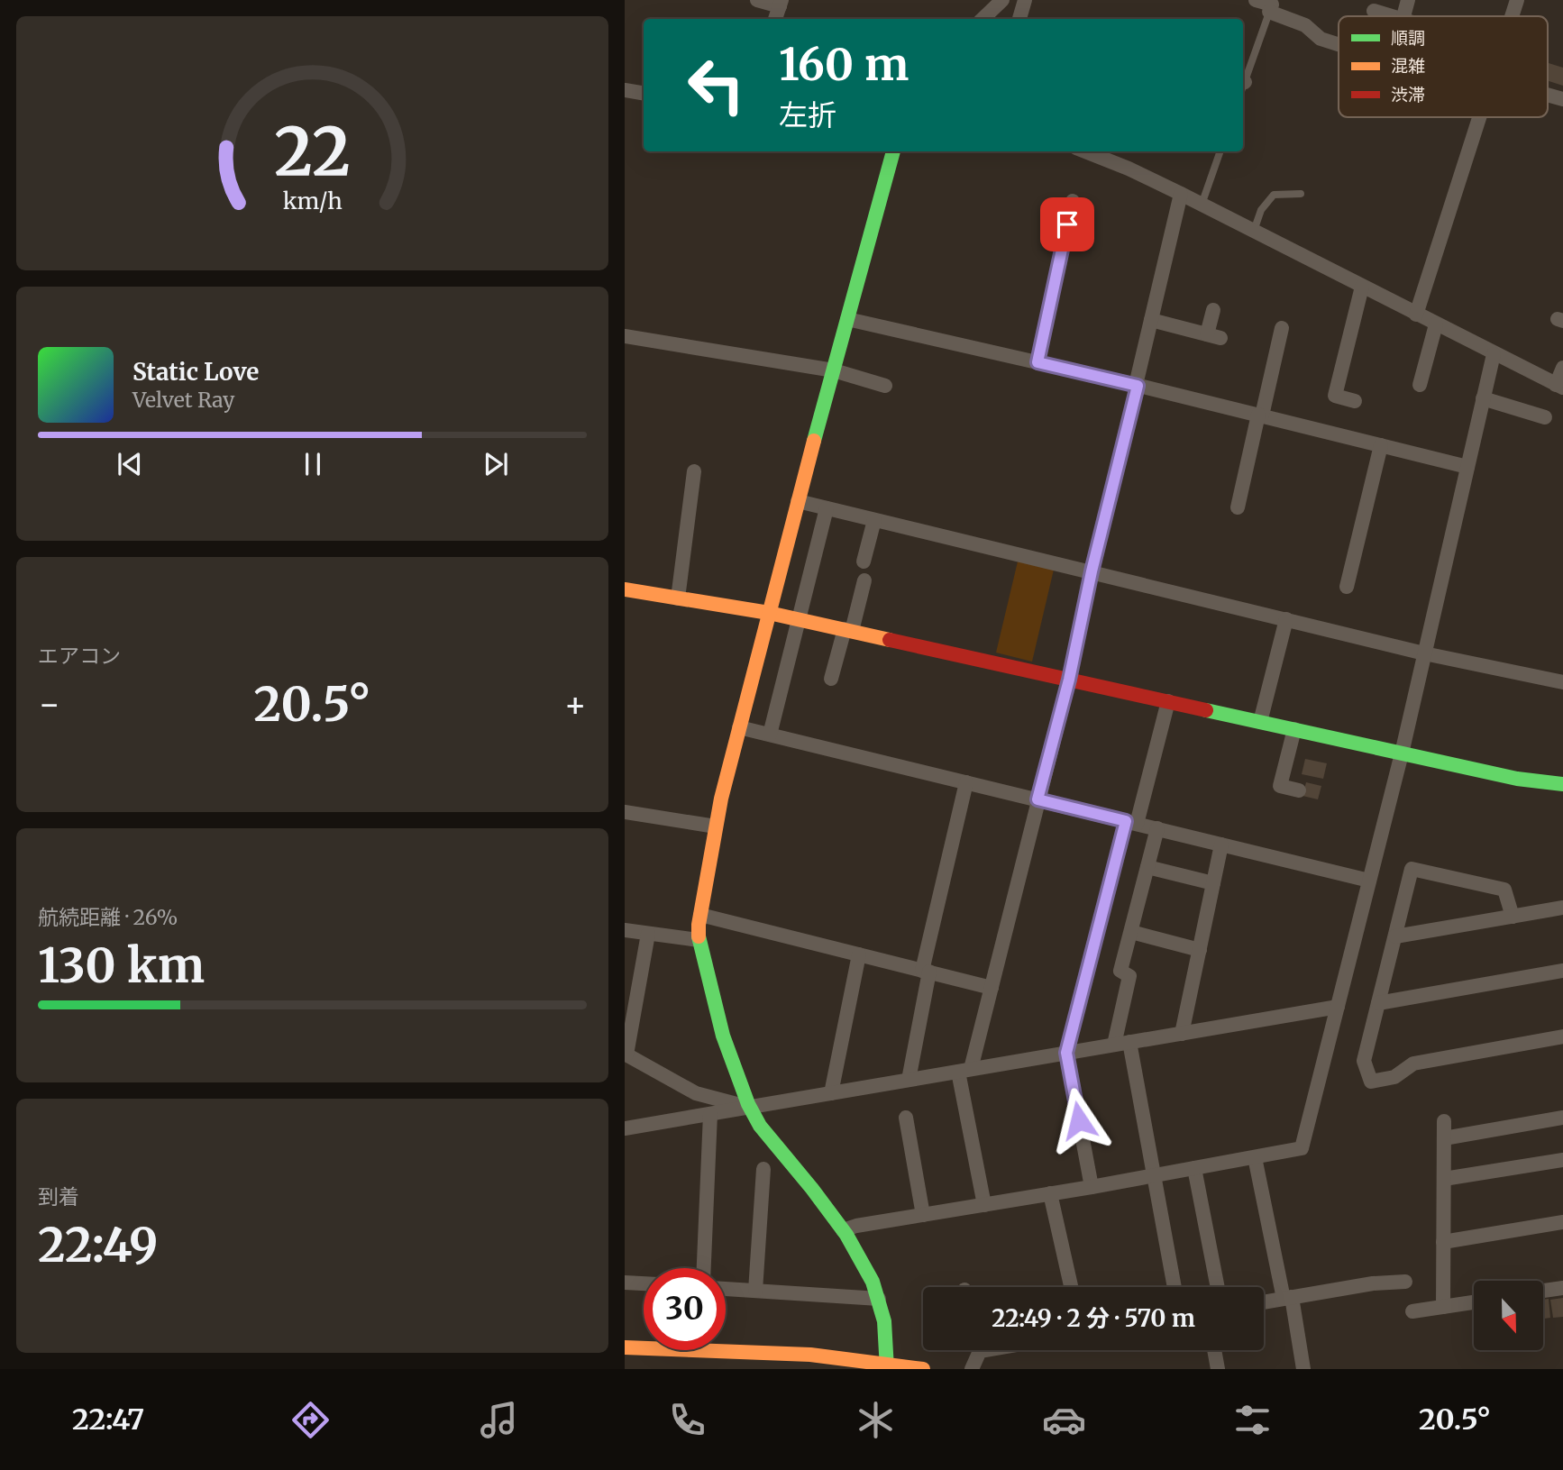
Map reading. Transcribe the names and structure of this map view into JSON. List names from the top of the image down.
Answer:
{
  "legend": ["順調", "混雑", "渋滞"],
  "north": "bottom",
  "page": {
    "turn": ["160 m", "左折"],
    "song": ["Static Love", "Velvet Ray"],
    "tile": [
      "エアコン",
      ["航続距離 · 26%", "130 km"],
      ["到着", "22:49"]
    ],
    "heat": ["−", "20.5°", "+"],
    "limit": "30",
    "trip": "22:49 · 2 分 · 570 m",
    "tabs": ["22:47", "20.5°"],
    "gauge": ["22", "km/h"]
  }
}
